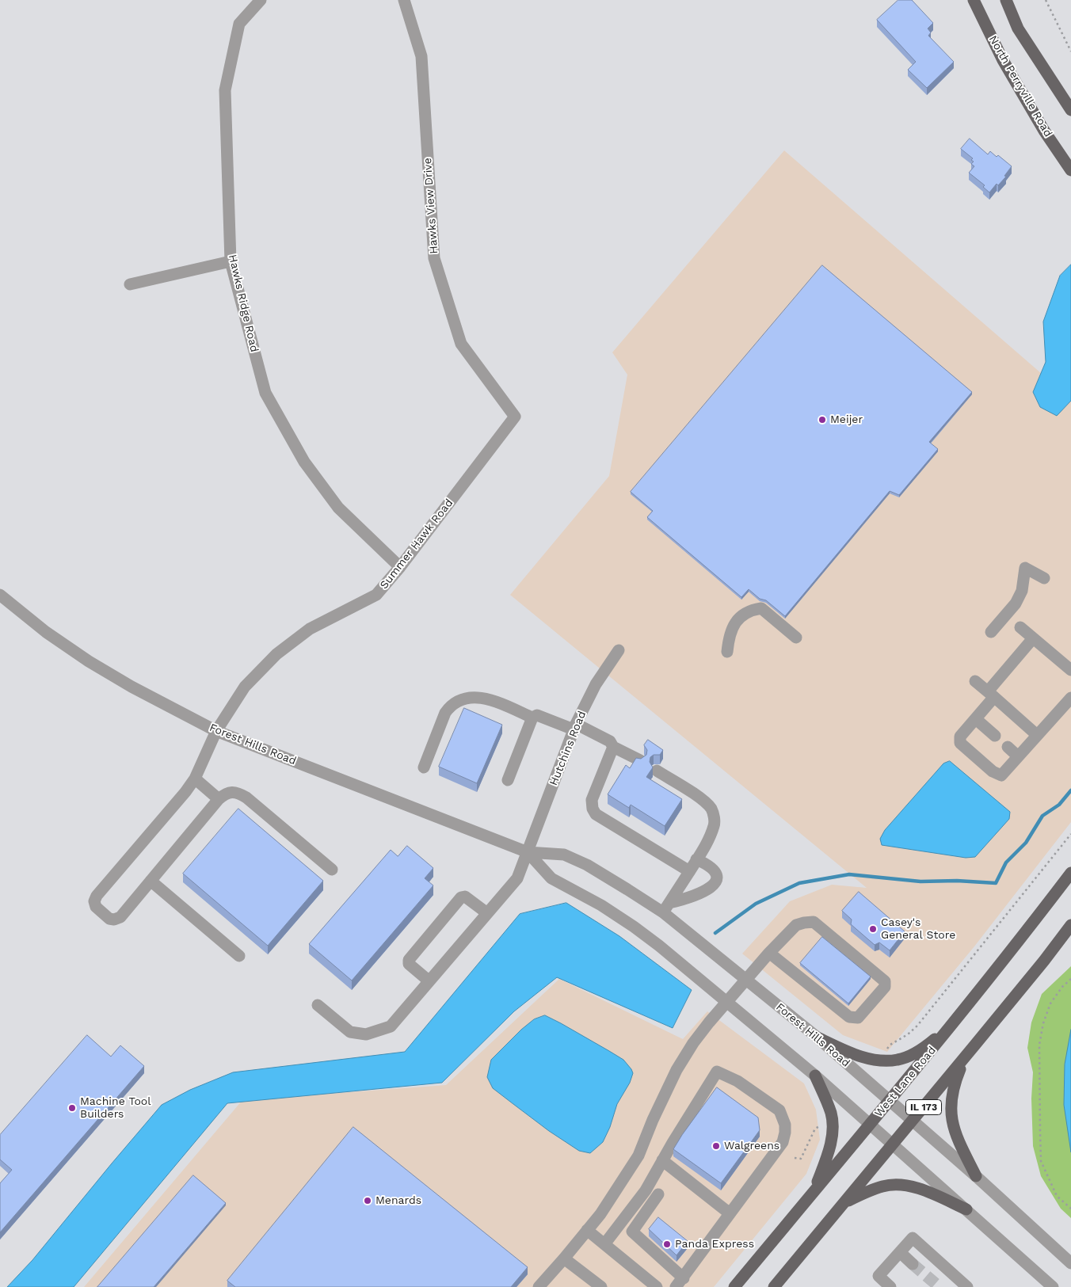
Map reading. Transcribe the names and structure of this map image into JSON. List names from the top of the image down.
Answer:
{
  "streets": {
    "main road": ["North Perryville Road", "West Lane Road", "IL 173"],
    "street": [
      "Hawks View Drive",
      "Hawks Ridge Road",
      "Summer Hawk Road",
      "Forest Hills Road",
      "Hutchins Road"
    ]
  },
  "crossings": [
    ["Hawks View Drive", "Summer Hawk Road"],
    ["Hawks Ridge Road", "Summer Hawk Road"],
    ["Summer Hawk Road", "Forest Hills Road"],
    ["Forest Hills Road", "Hutchins Road"],
    ["Forest Hills Road", "West Lane Road"],
    ["Forest Hills Road", "IL 173"]
  ],
  "places": [
    "Meijer",
    "Casey's General Store",
    "Machine Tool Builders",
    "Walgreens",
    "Menards",
    "Panda Express"
  ]
}
